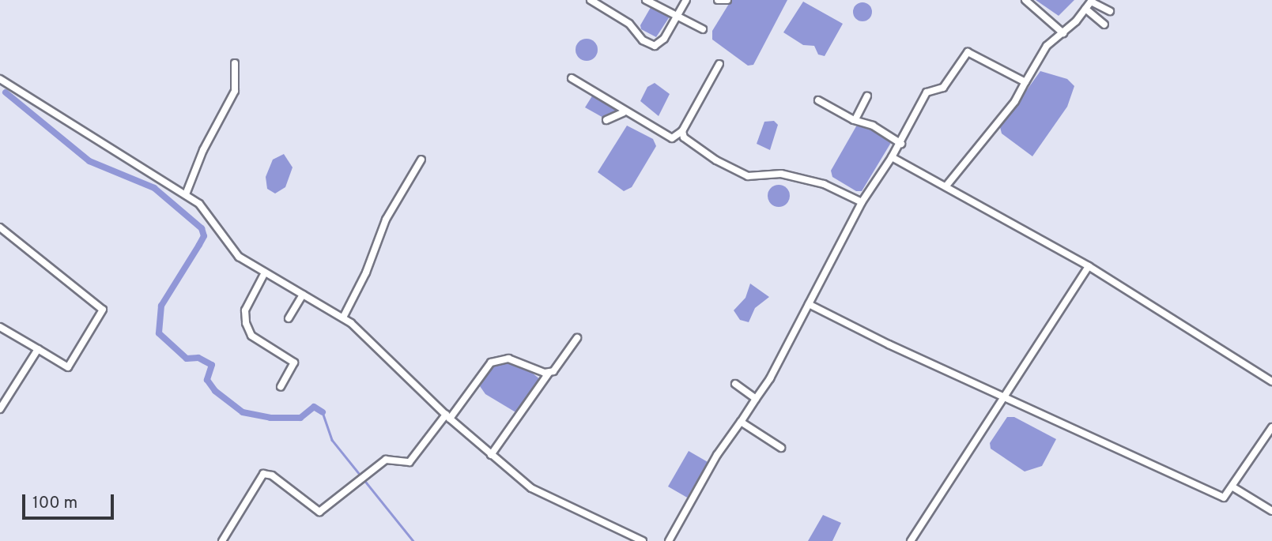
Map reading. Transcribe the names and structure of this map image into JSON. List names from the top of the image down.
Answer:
{
  "scale_bar": "100 m"
}
